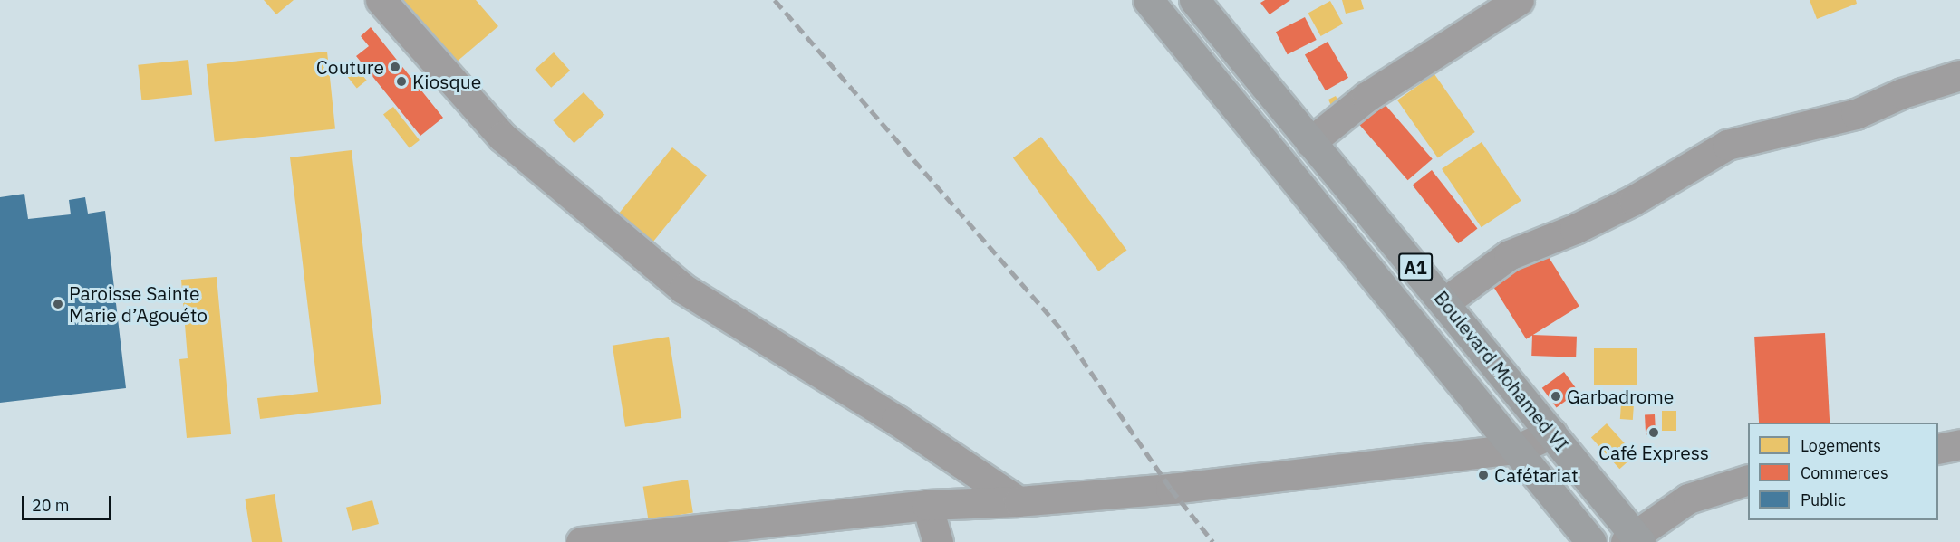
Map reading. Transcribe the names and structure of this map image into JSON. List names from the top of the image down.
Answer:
{
  "streets": {
    "main road": ["A1", "Boulevard Mohamed VI"]
  },
  "places": [
    "Couture",
    "Kiosque",
    "Paroisse Sainte Marie d’Agouéto",
    "Garbadrome",
    "Café Express",
    "Cafétariat"
  ],
  "legend": ["Logements", "Commerces", "Public"],
  "scale_bar": "20 m"
}
